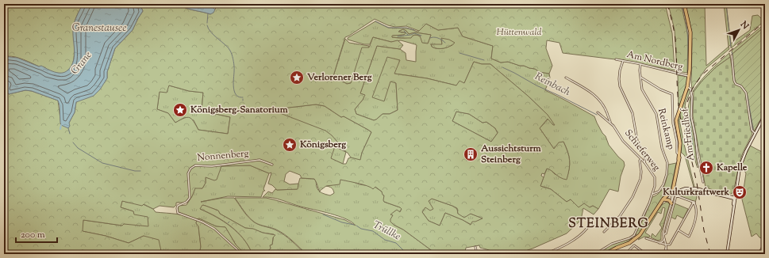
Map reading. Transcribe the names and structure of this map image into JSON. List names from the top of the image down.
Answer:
{
  "streets": {
    "street": [
      "Am Nordberg",
      "Reinkamp",
      "Am Friedhof",
      "Schieferweg",
      "Nonnenberg"
    ]
  },
  "crossings": [
    ["Am Nordberg", "Reinkamp"],
    ["Reinkamp", "Schieferweg"]
  ],
  "districts": ["STEINBERG"],
  "water": [
    "Granestausee",
    "Grane",
    "Reinbach",
    "Trüllke"
  ],
  "parks": ["Hüttenwald"],
  "places": {
    "place": ["Verlorener Berg", "Königsberg-Sanatorium", "Königsberg"],
    "building": ["Aussichtsturm Steinberg"],
    "church": ["Kapelle"],
    "theatre": ["Kulturkraftwerk"]
  },
  "scale_bar": "200 m",
  "north": "top right"
}
